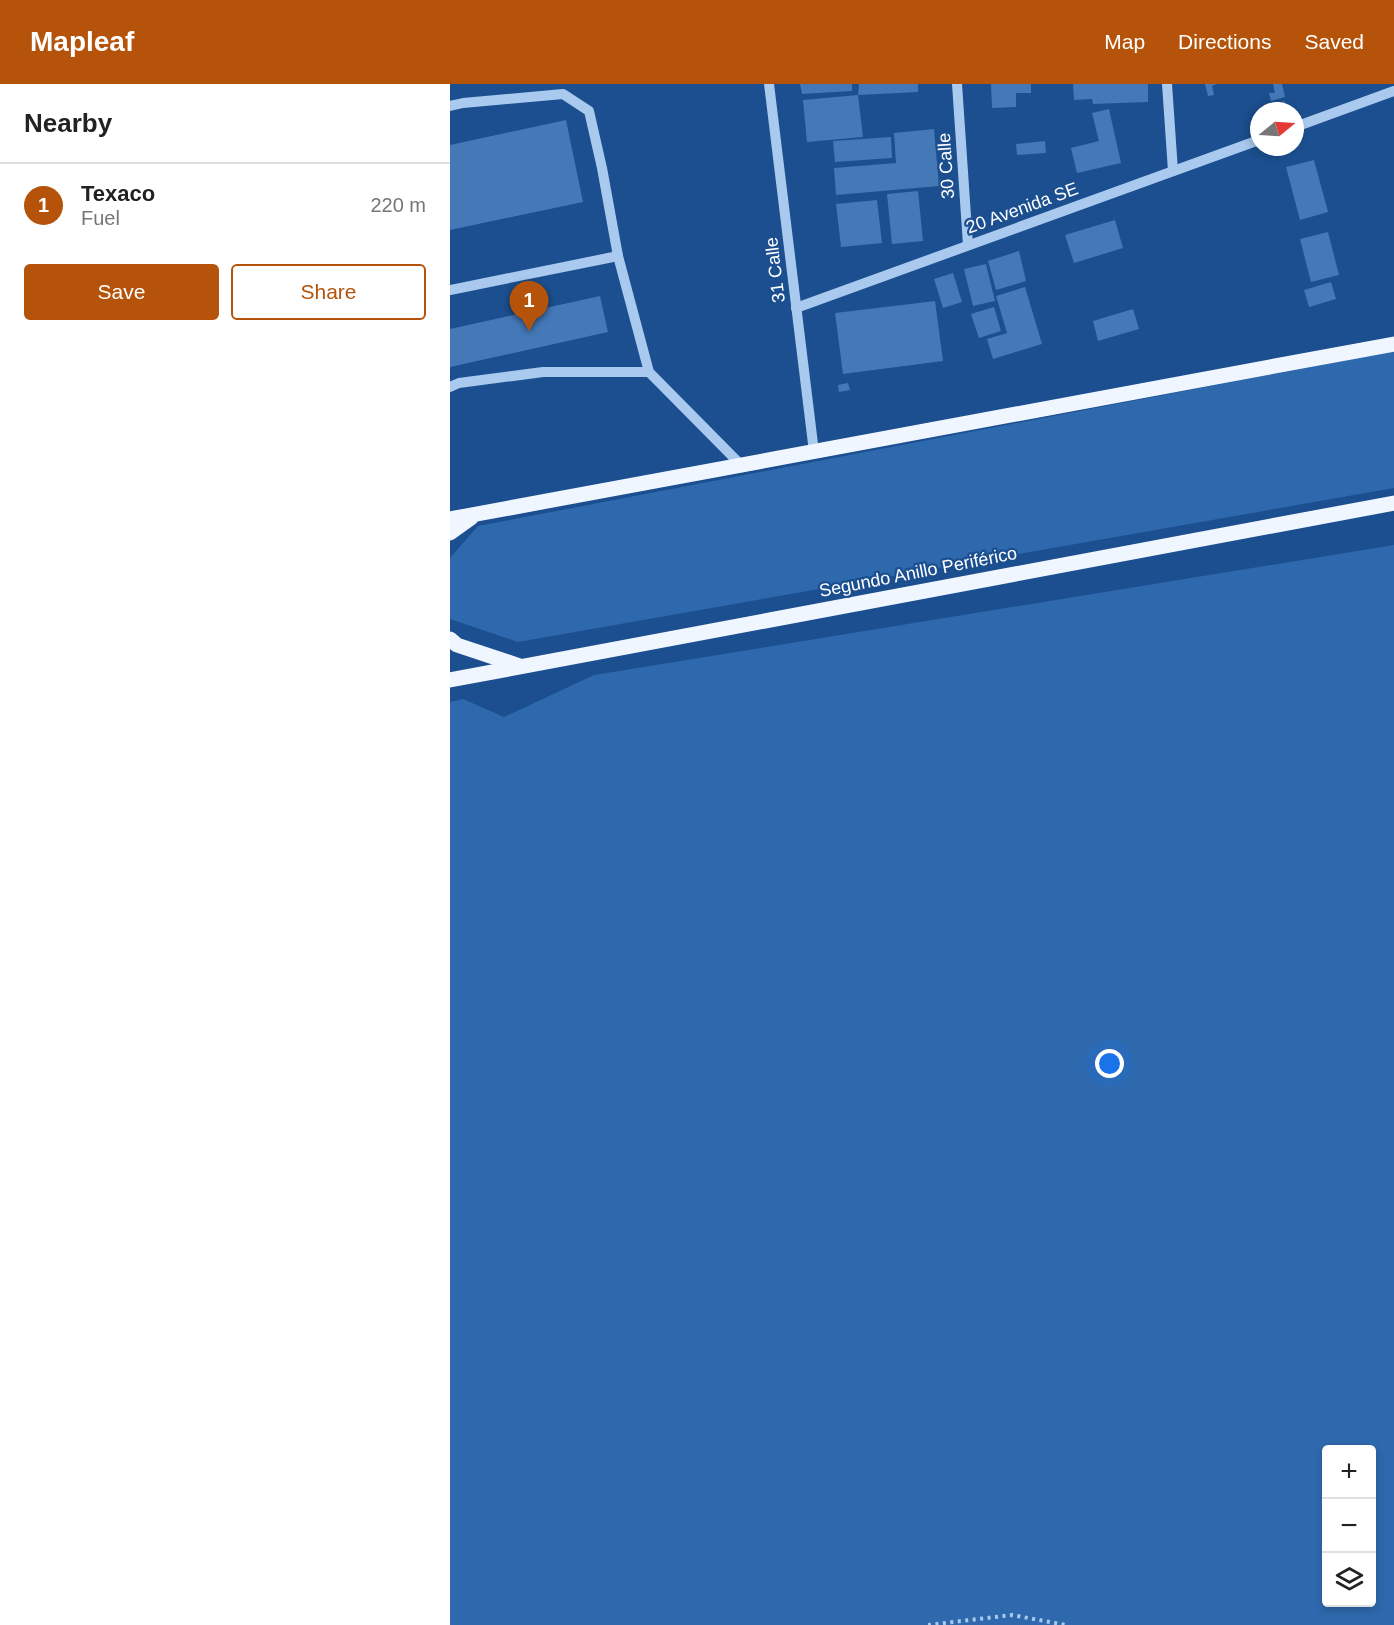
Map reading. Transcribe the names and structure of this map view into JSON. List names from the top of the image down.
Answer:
{
  "streets": {
    "main road": ["Segundo Anillo Periférico"],
    "street": ["30 Calle", "20 Avenida SE", "31 Calle"]
  },
  "crossings": [
    ["30 Calle", "20 Avenida SE"],
    ["20 Avenida SE", "31 Calle"]
  ],
  "north": "right",
  "page": {
    "header": "Mapleaf",
    "nav": ["Map", "Directions", "Saved"],
    "heading": "Nearby",
    "list": [
      {
        "mark": "1",
        "name": "Texaco",
        "note": "Fuel",
        "value": "220 m"
      }
    ],
    "buttons": ["Save", "Share"],
    "pins": "1",
    "map_buttons": ["+", "−"]
  }
}
